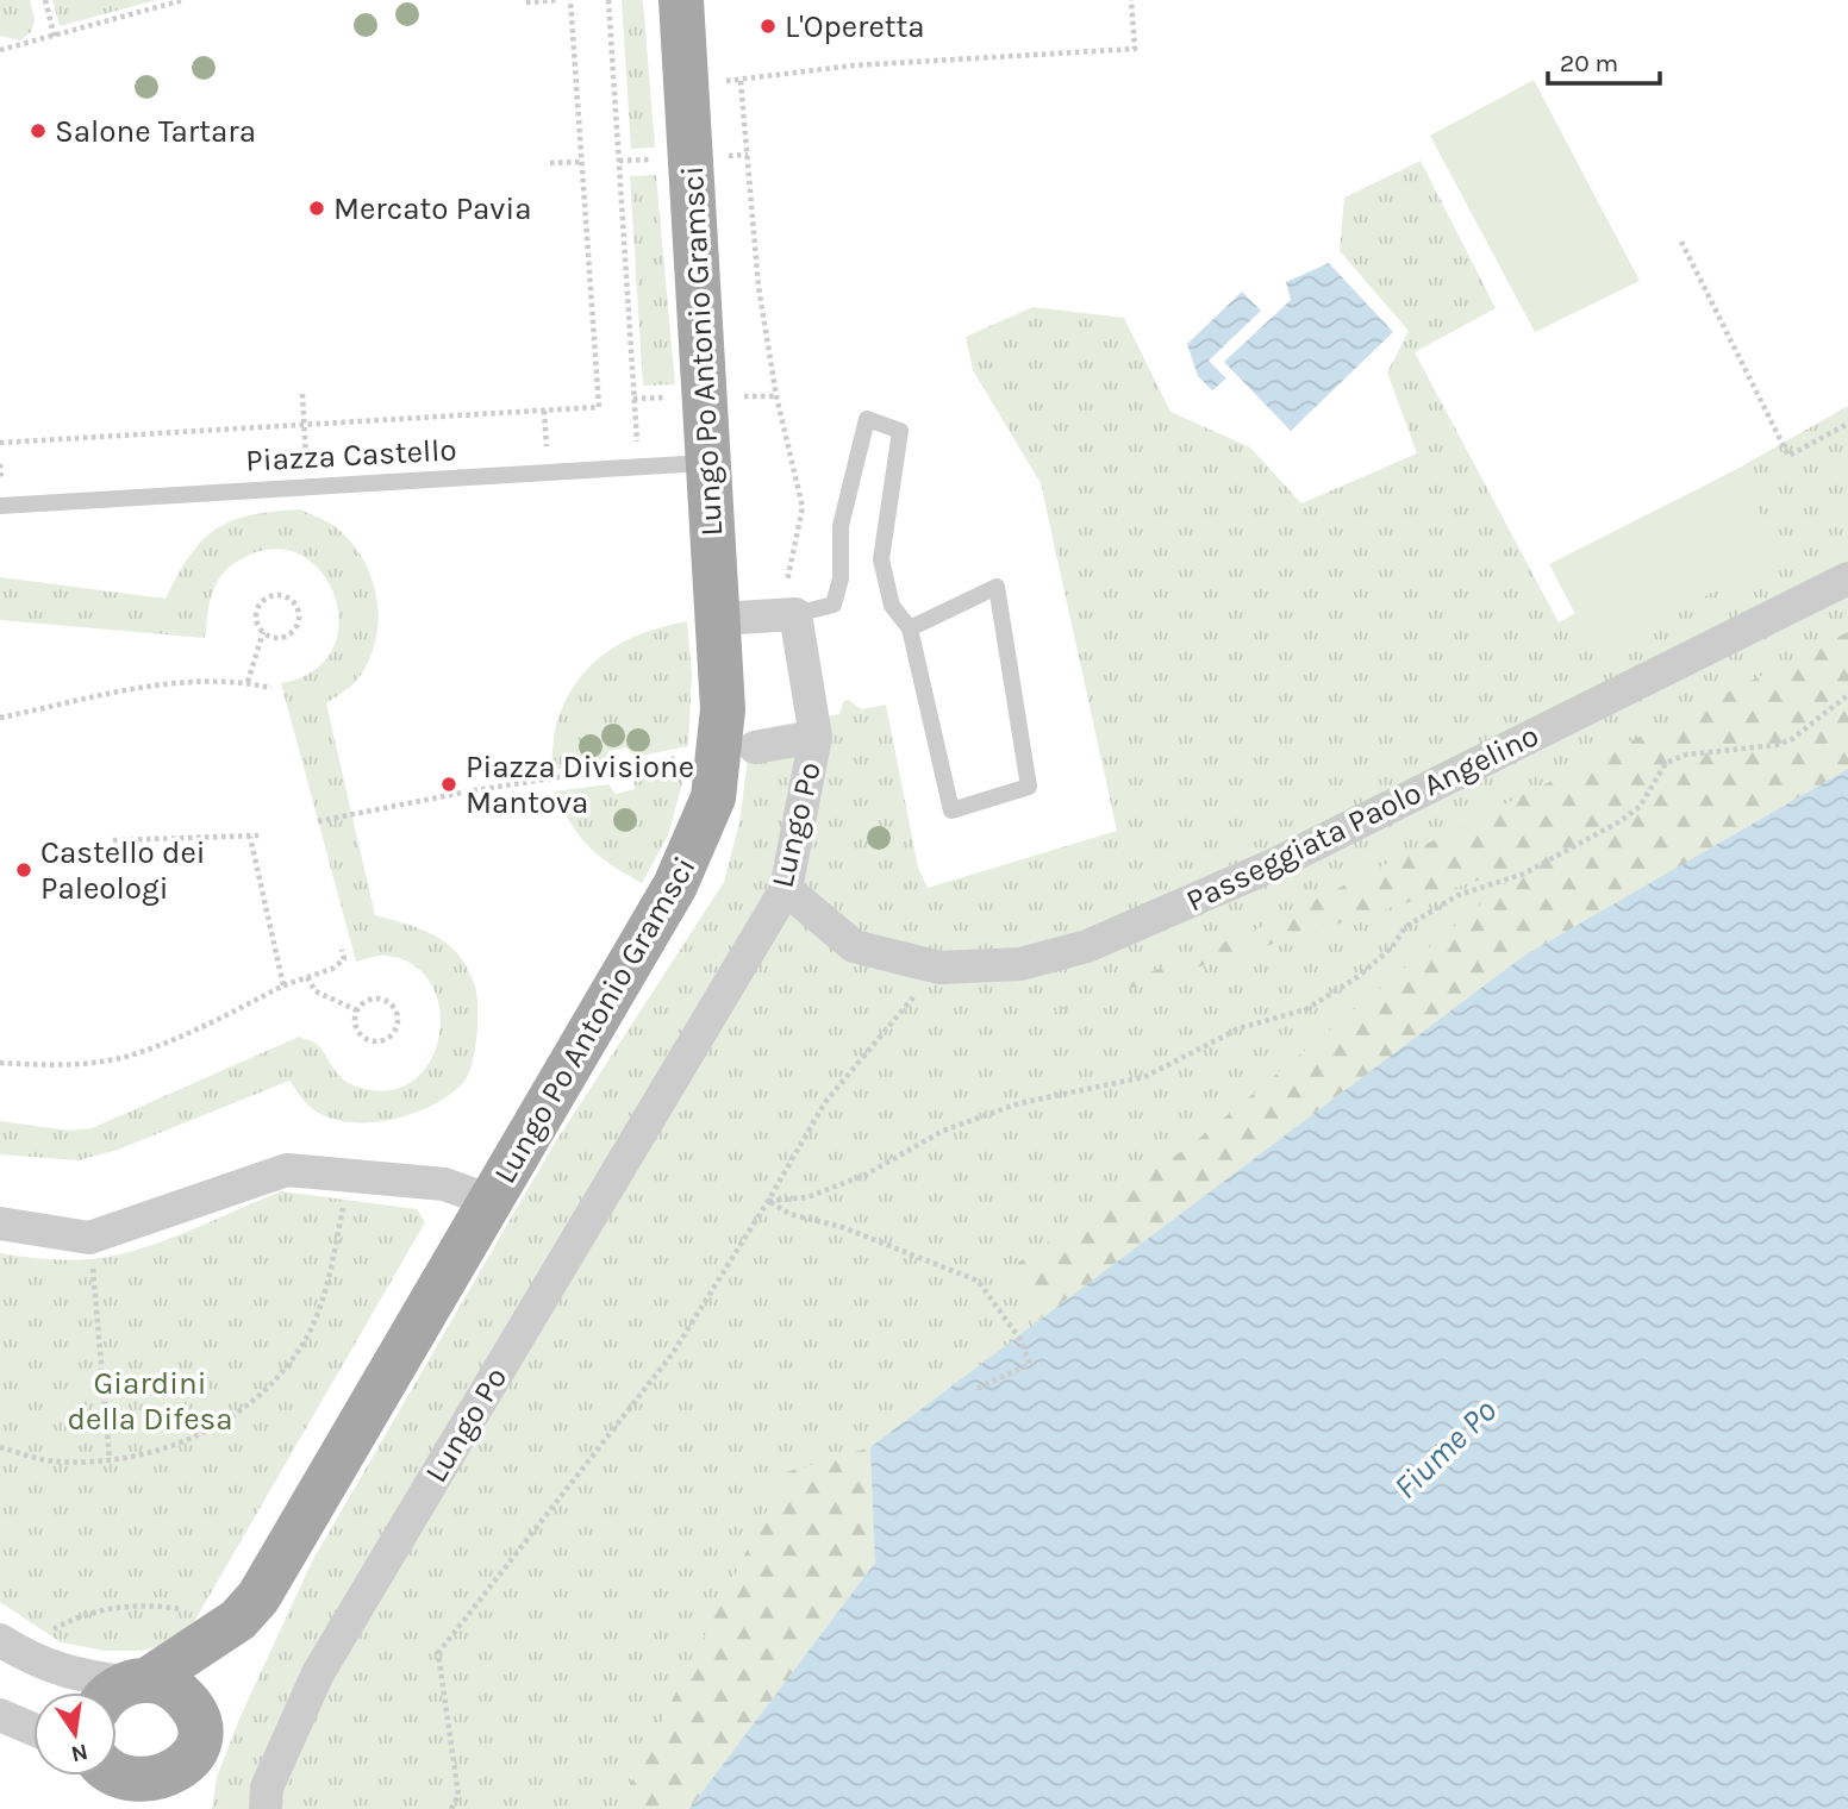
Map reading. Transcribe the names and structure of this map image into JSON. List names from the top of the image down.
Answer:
{
  "streets": {
    "main road": ["Lungo Po Antonio Gramsci"],
    "street": ["Passeggiata Paolo Angelino", "Lungo Po"],
    "lane": ["Piazza Castello"]
  },
  "crossings": [
    ["Lungo Po Antonio Gramsci", "Piazza Castello"],
    ["Passeggiata Paolo Angelino", "Lungo Po"]
  ],
  "water": ["Fiume Po"],
  "parks": ["Giardini della Difesa"],
  "places": [
    "L'Operetta",
    "Salone Tartara",
    "Mercato Pavia",
    "Piazza Divisione Mantova",
    "Castello dei Paleologi"
  ],
  "scale_bar": "20 m",
  "north": "bottom"
}
